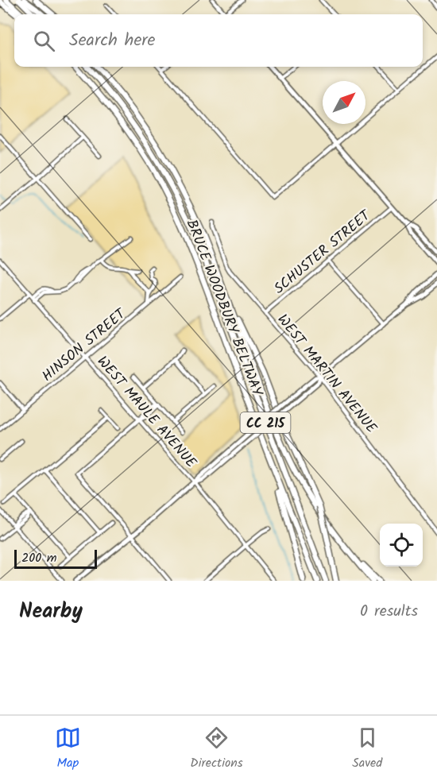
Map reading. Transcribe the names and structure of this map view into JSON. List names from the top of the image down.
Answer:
{
  "streets": {
    "highway": ["BRUCE WOODBURY BELTWAY", "CC 215"],
    "street": [
      "SCHUSTER STREET",
      "HINSON STREET",
      "WEST MARTIN AVENUE",
      "WEST MAULE AVENUE"
    ]
  },
  "crossings": [
    ["SCHUSTER STREET", "WEST MARTIN AVENUE"],
    ["HINSON STREET", "WEST MAULE AVENUE"]
  ],
  "scale_bar": "200 m",
  "north": "top right",
  "page": {
    "search": "Search here",
    "scale": "200 m",
    "heading": ["Nearby", "0 results"],
    "nav": ["Map", "Directions", "Saved"]
  }
}
